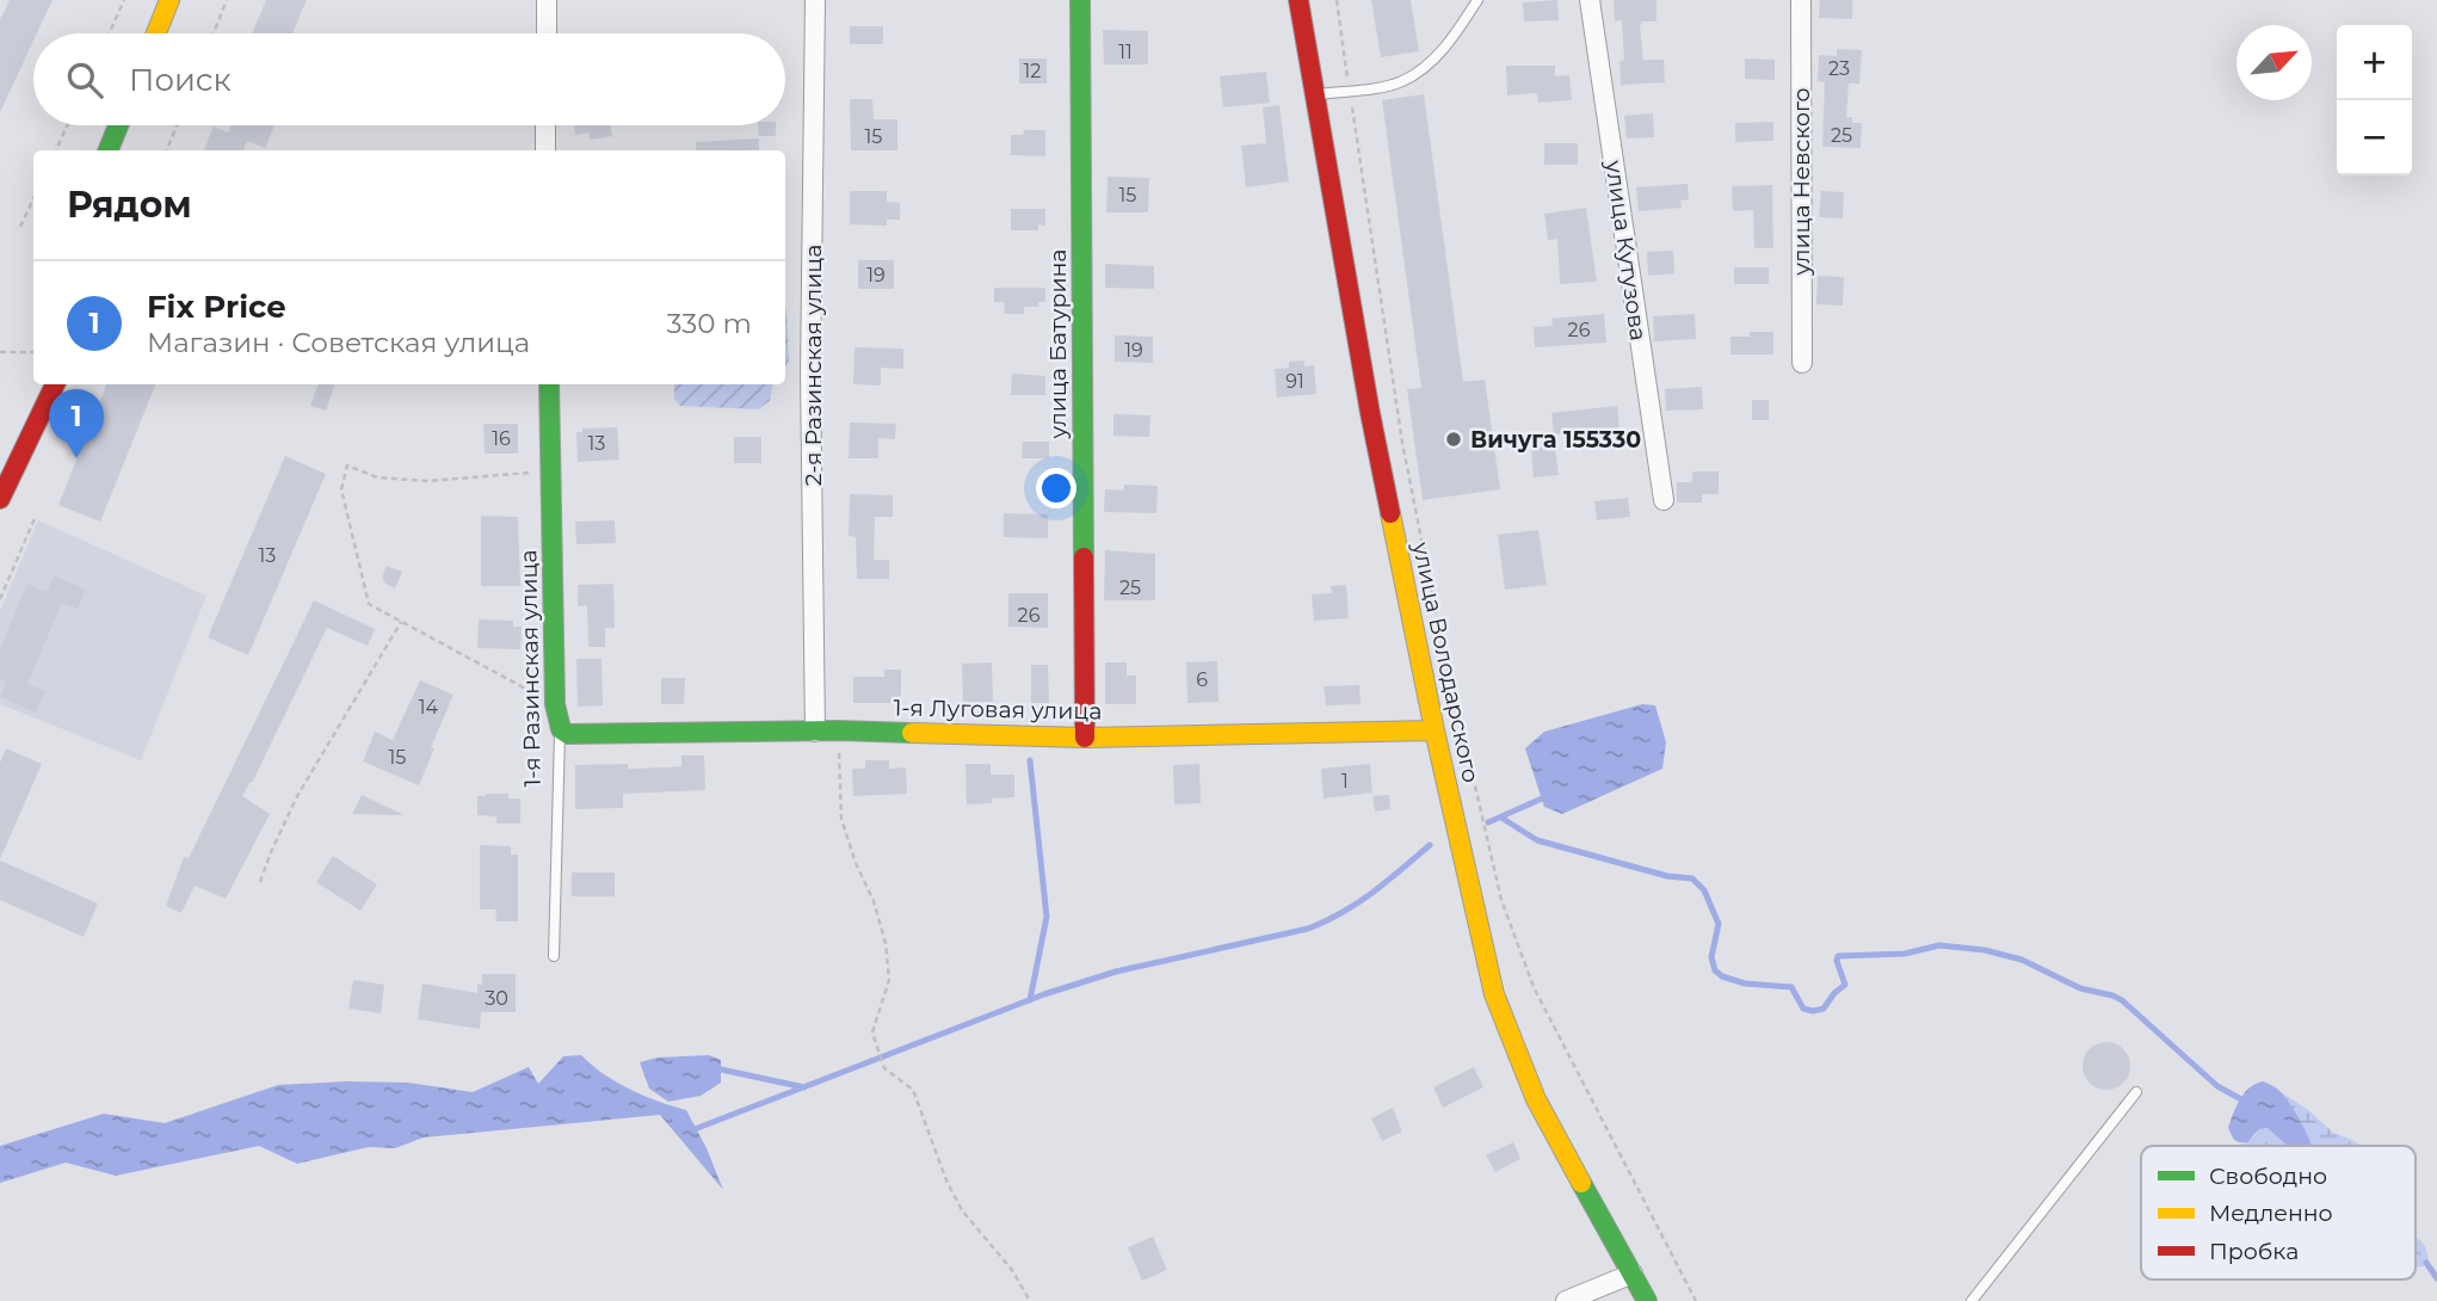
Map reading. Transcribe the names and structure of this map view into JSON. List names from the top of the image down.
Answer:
{
  "streets": {
    "street": [
      "улица Невского",
      "улица Кутузова",
      "улица Батурина",
      "2-я Разинская улица",
      "улица Володарского",
      "1-я Разинская улица",
      "1-я Луговая улица"
    ]
  },
  "crossings": [
    ["улица Батурина", "1-я Луговая улица"],
    ["2-я Разинская улица", "1-я Луговая улица"],
    ["улица Володарского", "1-я Луговая улица"],
    ["1-я Разинская улица", "1-я Луговая улица"]
  ],
  "places": ["Вичуга 155330"],
  "house_numbers": [
    "11",
    "23",
    "12",
    "25",
    "15",
    "15",
    "19",
    "26",
    "19",
    "91",
    "16",
    "13",
    "13",
    "25",
    "26",
    "6",
    "14",
    "15",
    "1",
    "30"
  ],
  "legend": ["Свободно", "Медленно", "Пробка"],
  "north": "top right",
  "page": {
    "map_buttons": ["+", "−"],
    "search": "Поиск",
    "heading": "Рядом",
    "list": [
      {
        "mark": "1",
        "name": "Fix Price",
        "note": "Магазин · Советская улица",
        "value": "330 m"
      }
    ],
    "pins": "1"
  }
}
